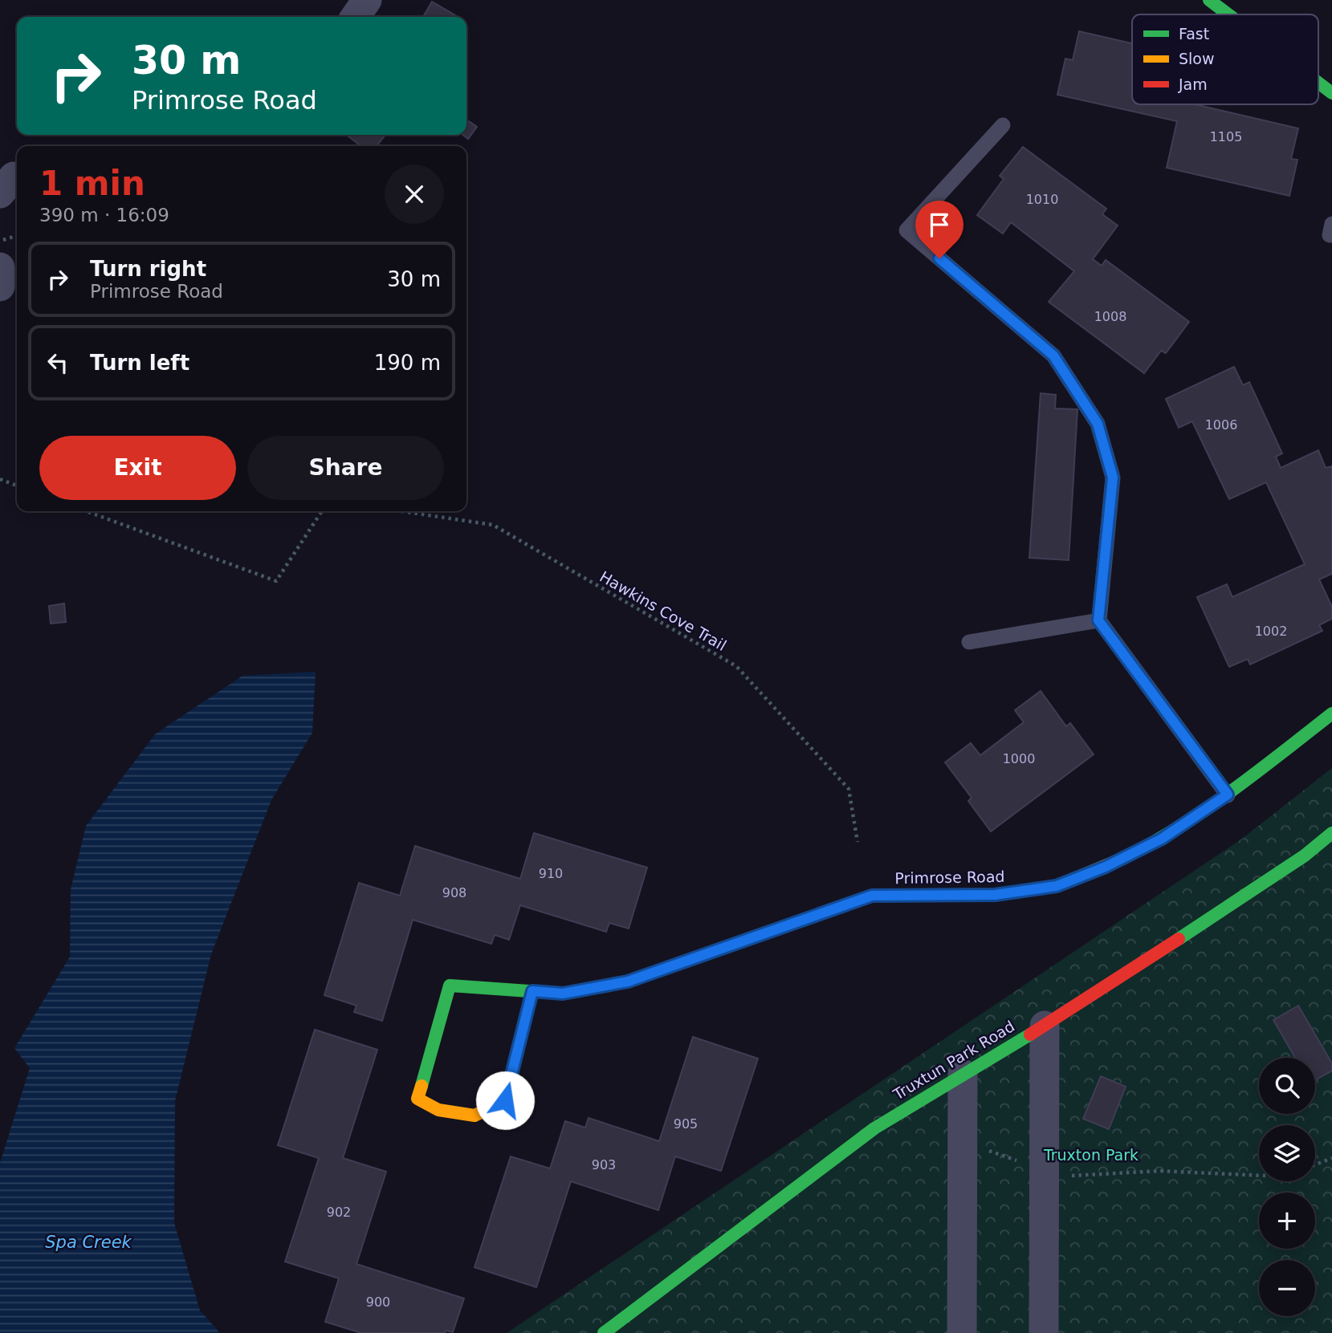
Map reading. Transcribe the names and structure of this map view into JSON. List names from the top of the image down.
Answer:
{
  "streets": {
    "street": ["Primrose Road", "Truxtun Park Road"],
    "path": ["Hawkins Cove Trail"]
  },
  "water": ["Spa Creek"],
  "parks": ["Truxton Park"],
  "house_numbers": [
    "1105",
    "1010",
    "1008",
    "1006",
    "1002",
    "1000",
    "910",
    "908",
    "905",
    "903",
    "902",
    "900"
  ],
  "legend": ["Fast", "Slow", "Jam"],
  "page": {
    "turn": ["30 m", "Primrose Road"],
    "heading": ["1 min", "390 m · 16:09"],
    "list": [
      {
        "name": "Turn right",
        "note": "Primrose Road",
        "value": "30 m"
      },
      {
        "name": "Turn left",
        "value": "190 m"
      }
    ],
    "buttons": ["Exit", "Share"],
    "map_buttons": ["+", "−"]
  }
}
